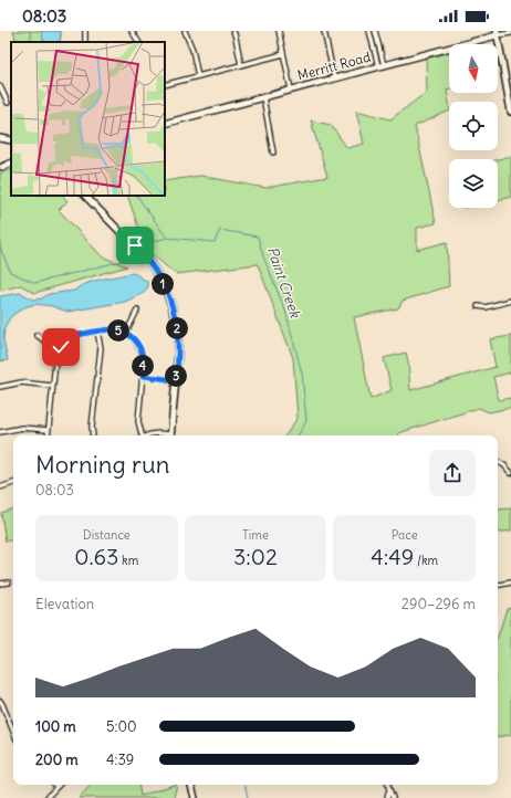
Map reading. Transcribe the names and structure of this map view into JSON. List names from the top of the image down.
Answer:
{
  "streets": {
    "street": ["Merritt Road"]
  },
  "water": ["Paint Creek"],
  "north": "bottom",
  "page": {
    "status": "08:03",
    "pins": [
      "1",
      "2",
      "5",
      "4",
      "3"
    ],
    "heading": ["Morning run", "08:03"],
    "stats": [
      ["Distance", "0.63 km"],
      ["Time", "3:02"],
      ["Pace", "4:49 /km"]
    ],
    "chart": ["Elevation", "290–296 m"],
    "list": [
      {
        "name": "100 m",
        "note": "5:00"
      },
      {
        "name": "200 m",
        "note": "4:39"
      }
    ]
  }
}
